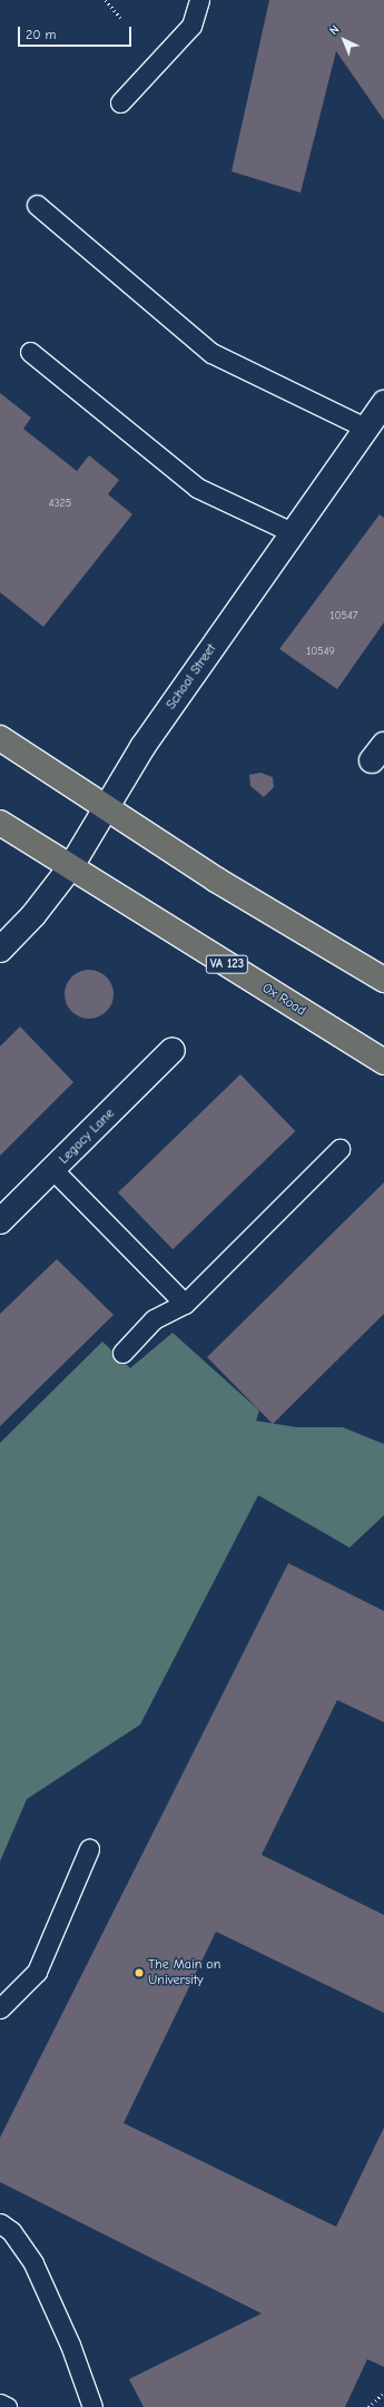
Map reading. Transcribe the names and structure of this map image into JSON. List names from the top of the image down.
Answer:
{
  "streets": {
    "main road": ["VA 123", "Ox Road"],
    "street": ["School Street", "Legacy Lane"]
  },
  "crossings": [
    ["School Street", "VA 123"],
    ["School Street", "Ox Road"],
    ["VA 123", "Ox Road"]
  ],
  "places": ["The Main on University"],
  "house_numbers": ["4325", "10547", "10549"],
  "scale_bar": "20 m",
  "north": "top left"
}
